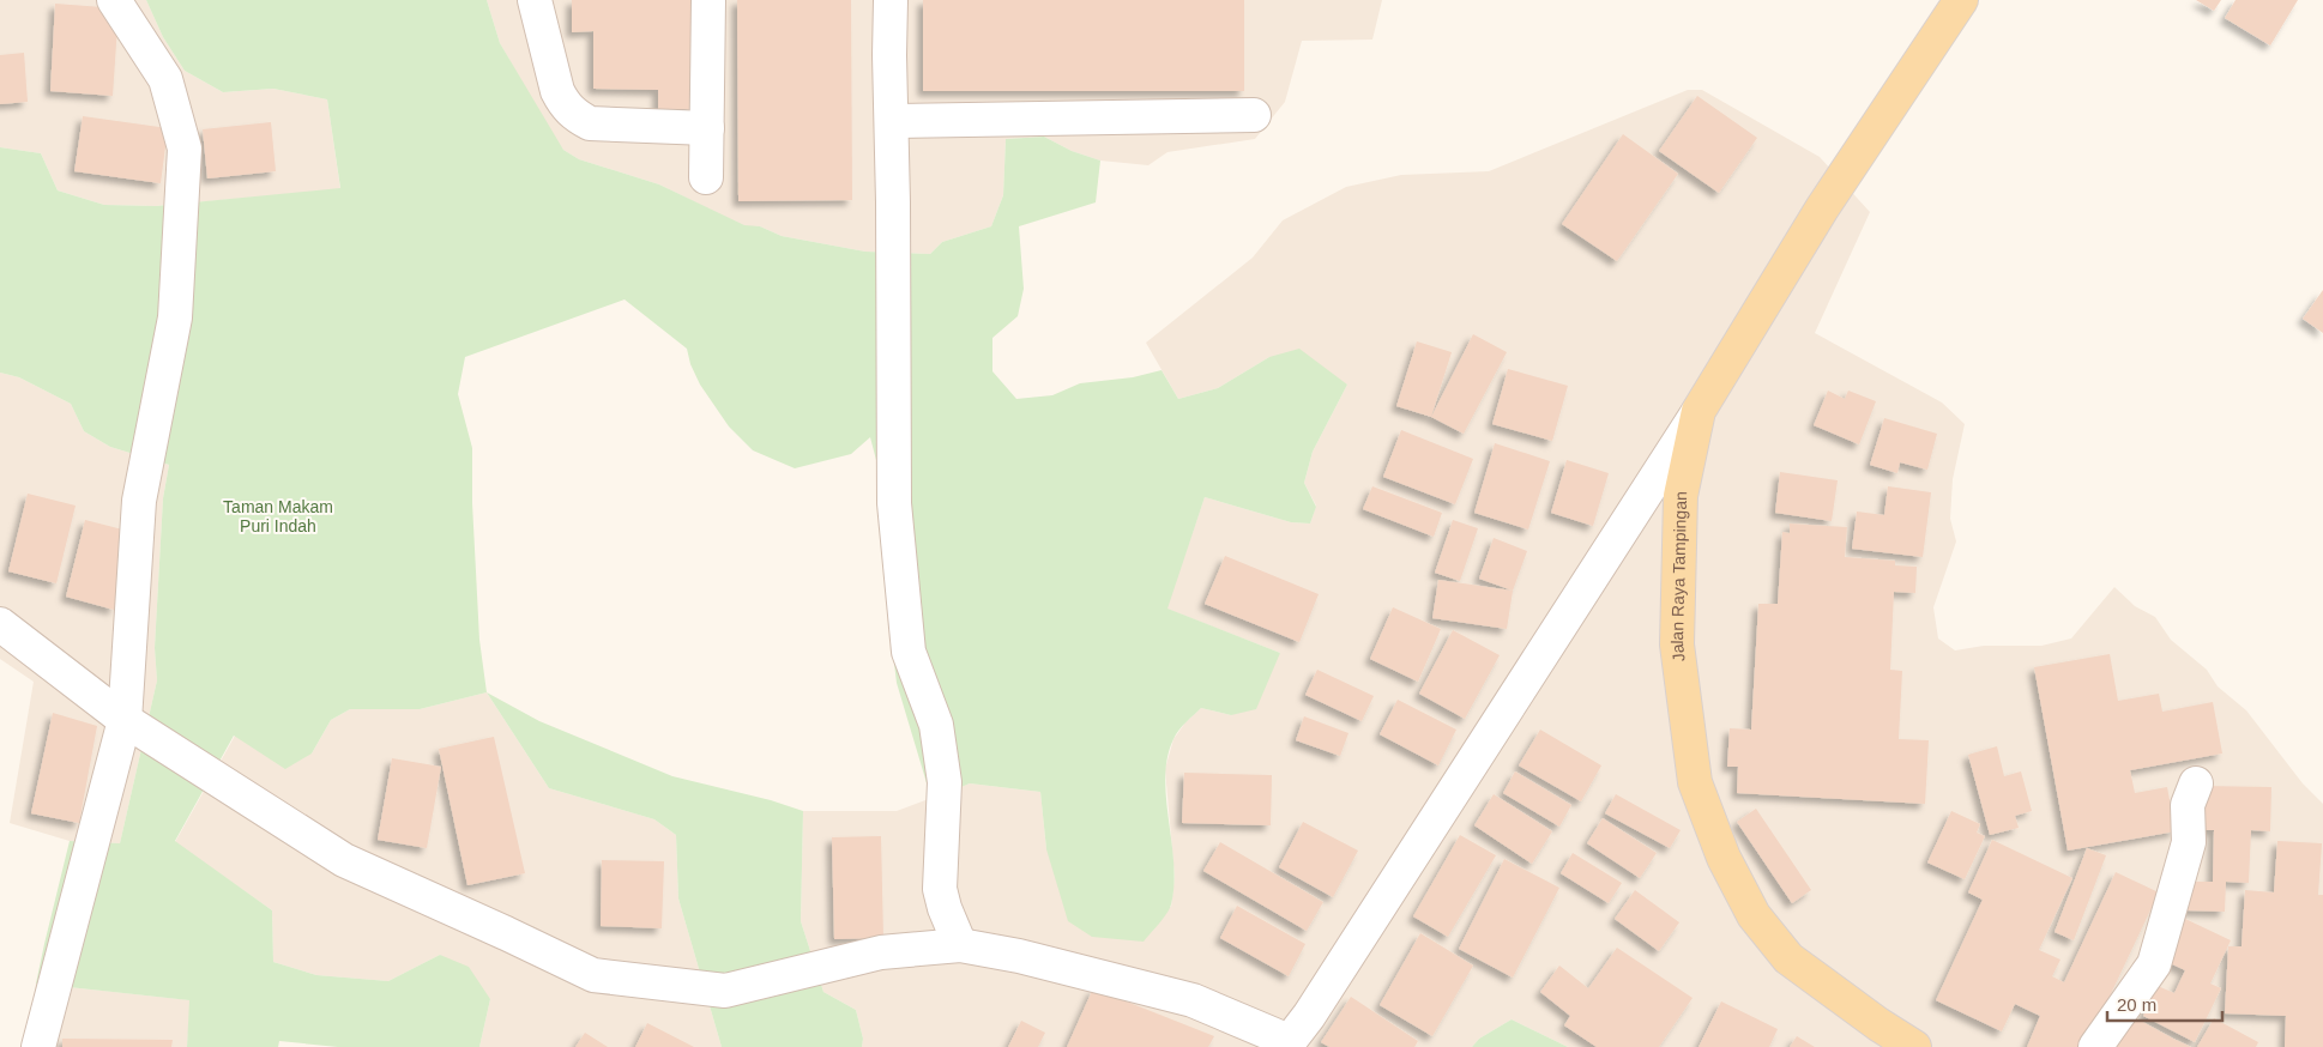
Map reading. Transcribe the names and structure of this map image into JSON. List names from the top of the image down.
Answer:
{
  "streets": {
    "main road": ["Jalan Raya Tampingan"]
  },
  "parks": ["Taman Makam Puri Indah"],
  "scale_bar": "20 m"
}
